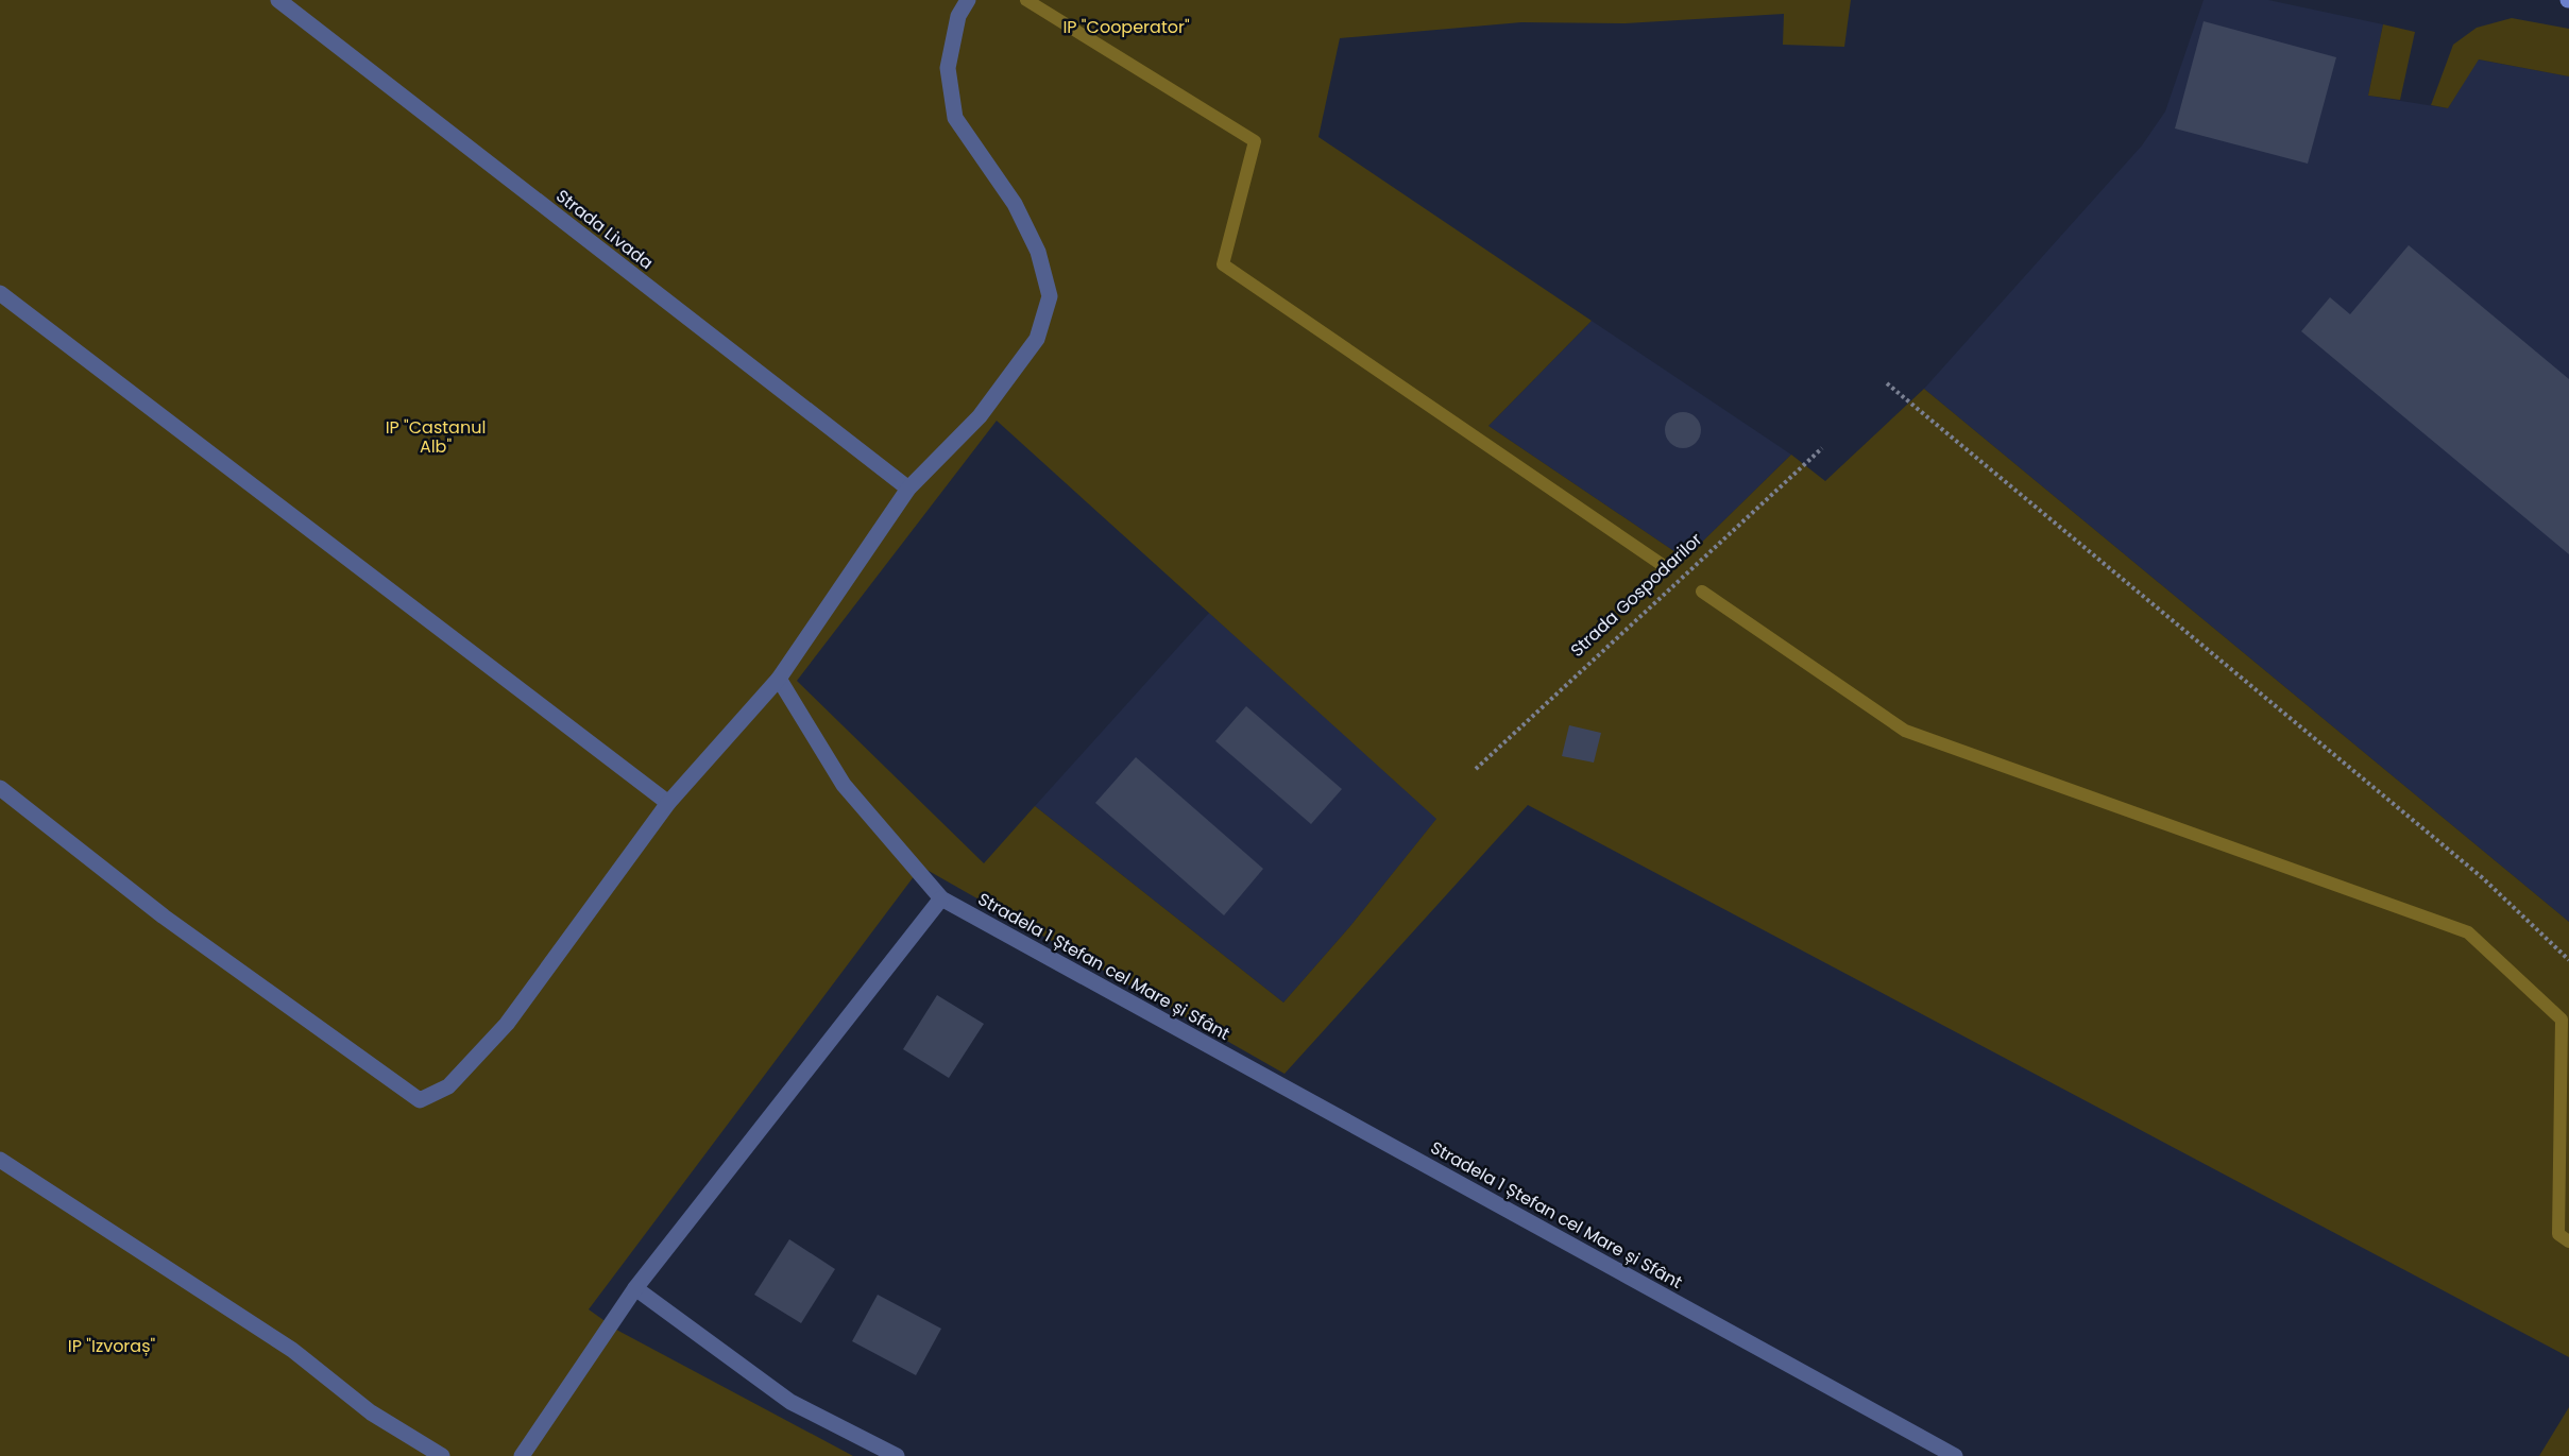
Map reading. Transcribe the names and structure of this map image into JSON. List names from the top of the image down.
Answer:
{
  "streets": {
    "street": ["Strada Livada", "Stradela 1 Ștefan cel Mare și Sfânt"],
    "path": ["Strada Gospodarilor"]
  },
  "parks": ["IP \"Cooperator\"", "IP \"Castanul Alb\"", "IP \"Izvoraș\""]
}
